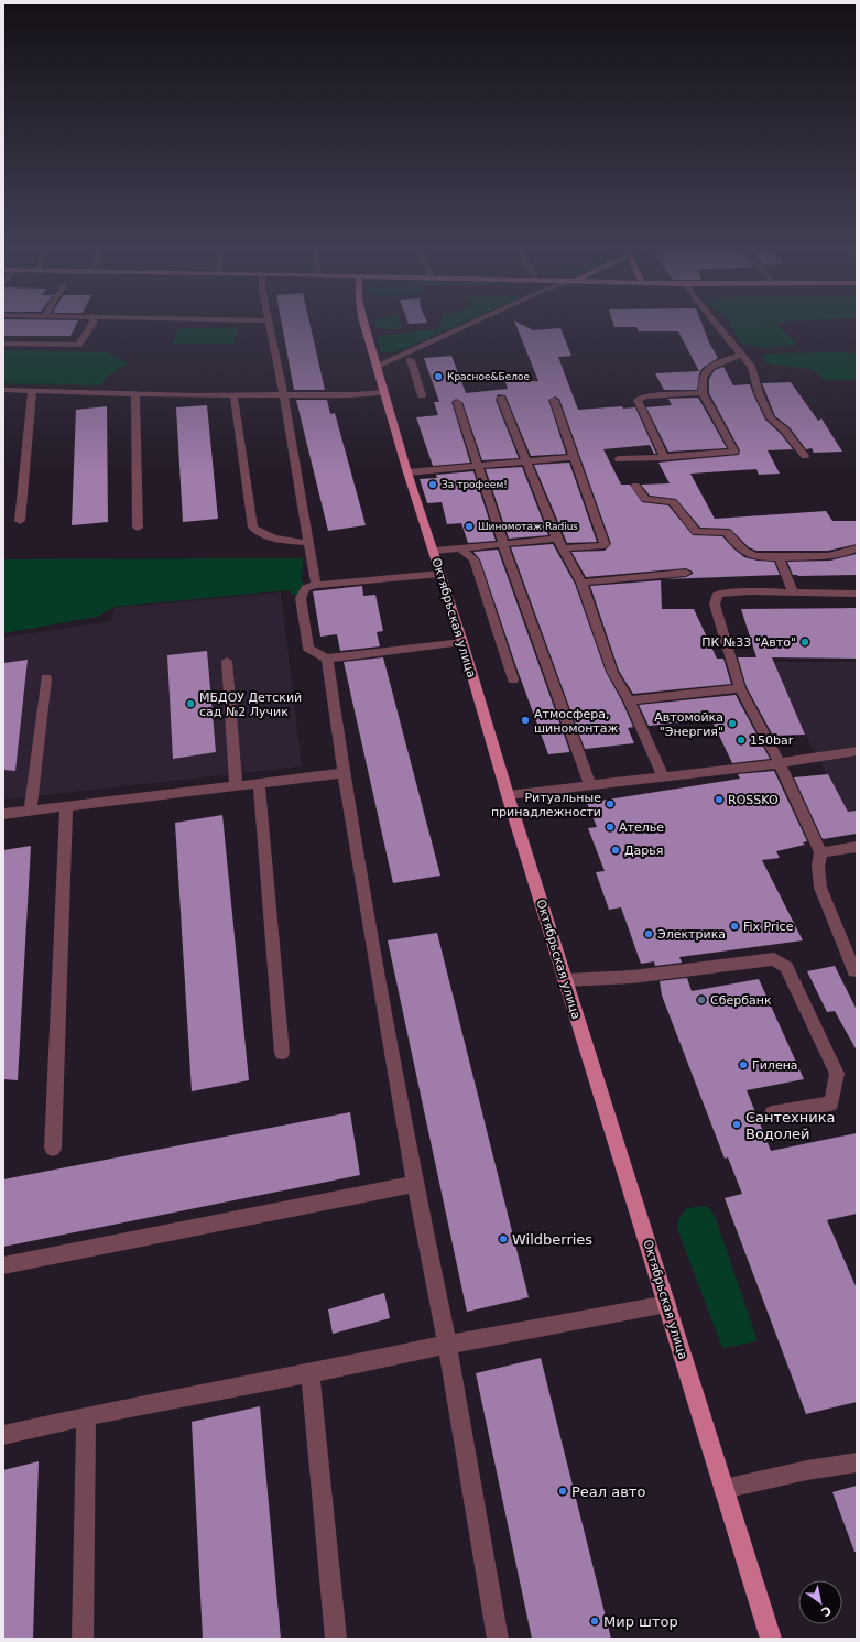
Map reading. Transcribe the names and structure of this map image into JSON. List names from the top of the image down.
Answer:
{
  "streets": {
    "main road": ["Октябрьская улица"]
  },
  "places": [
    "Красное&Белое",
    "За трофеем!",
    "Шиномотаж Radius",
    "ПК №33 \"Авто\"",
    "МБДОУ Детский сад №2 Лучик",
    "Атмосфера, шиномонтаж",
    "Автомойка \"Энергия\"",
    "150bar",
    "ROSSKO",
    "Ритуальные принадлежности",
    "Ателье",
    "Дарья",
    "Fix Price",
    "Электрика",
    "Сбербанк",
    "Гилена",
    "Сантехника Водолей",
    "Wildberries",
    "Реал авто",
    "Мир штор"
  ],
  "north": "bottom right"
}
